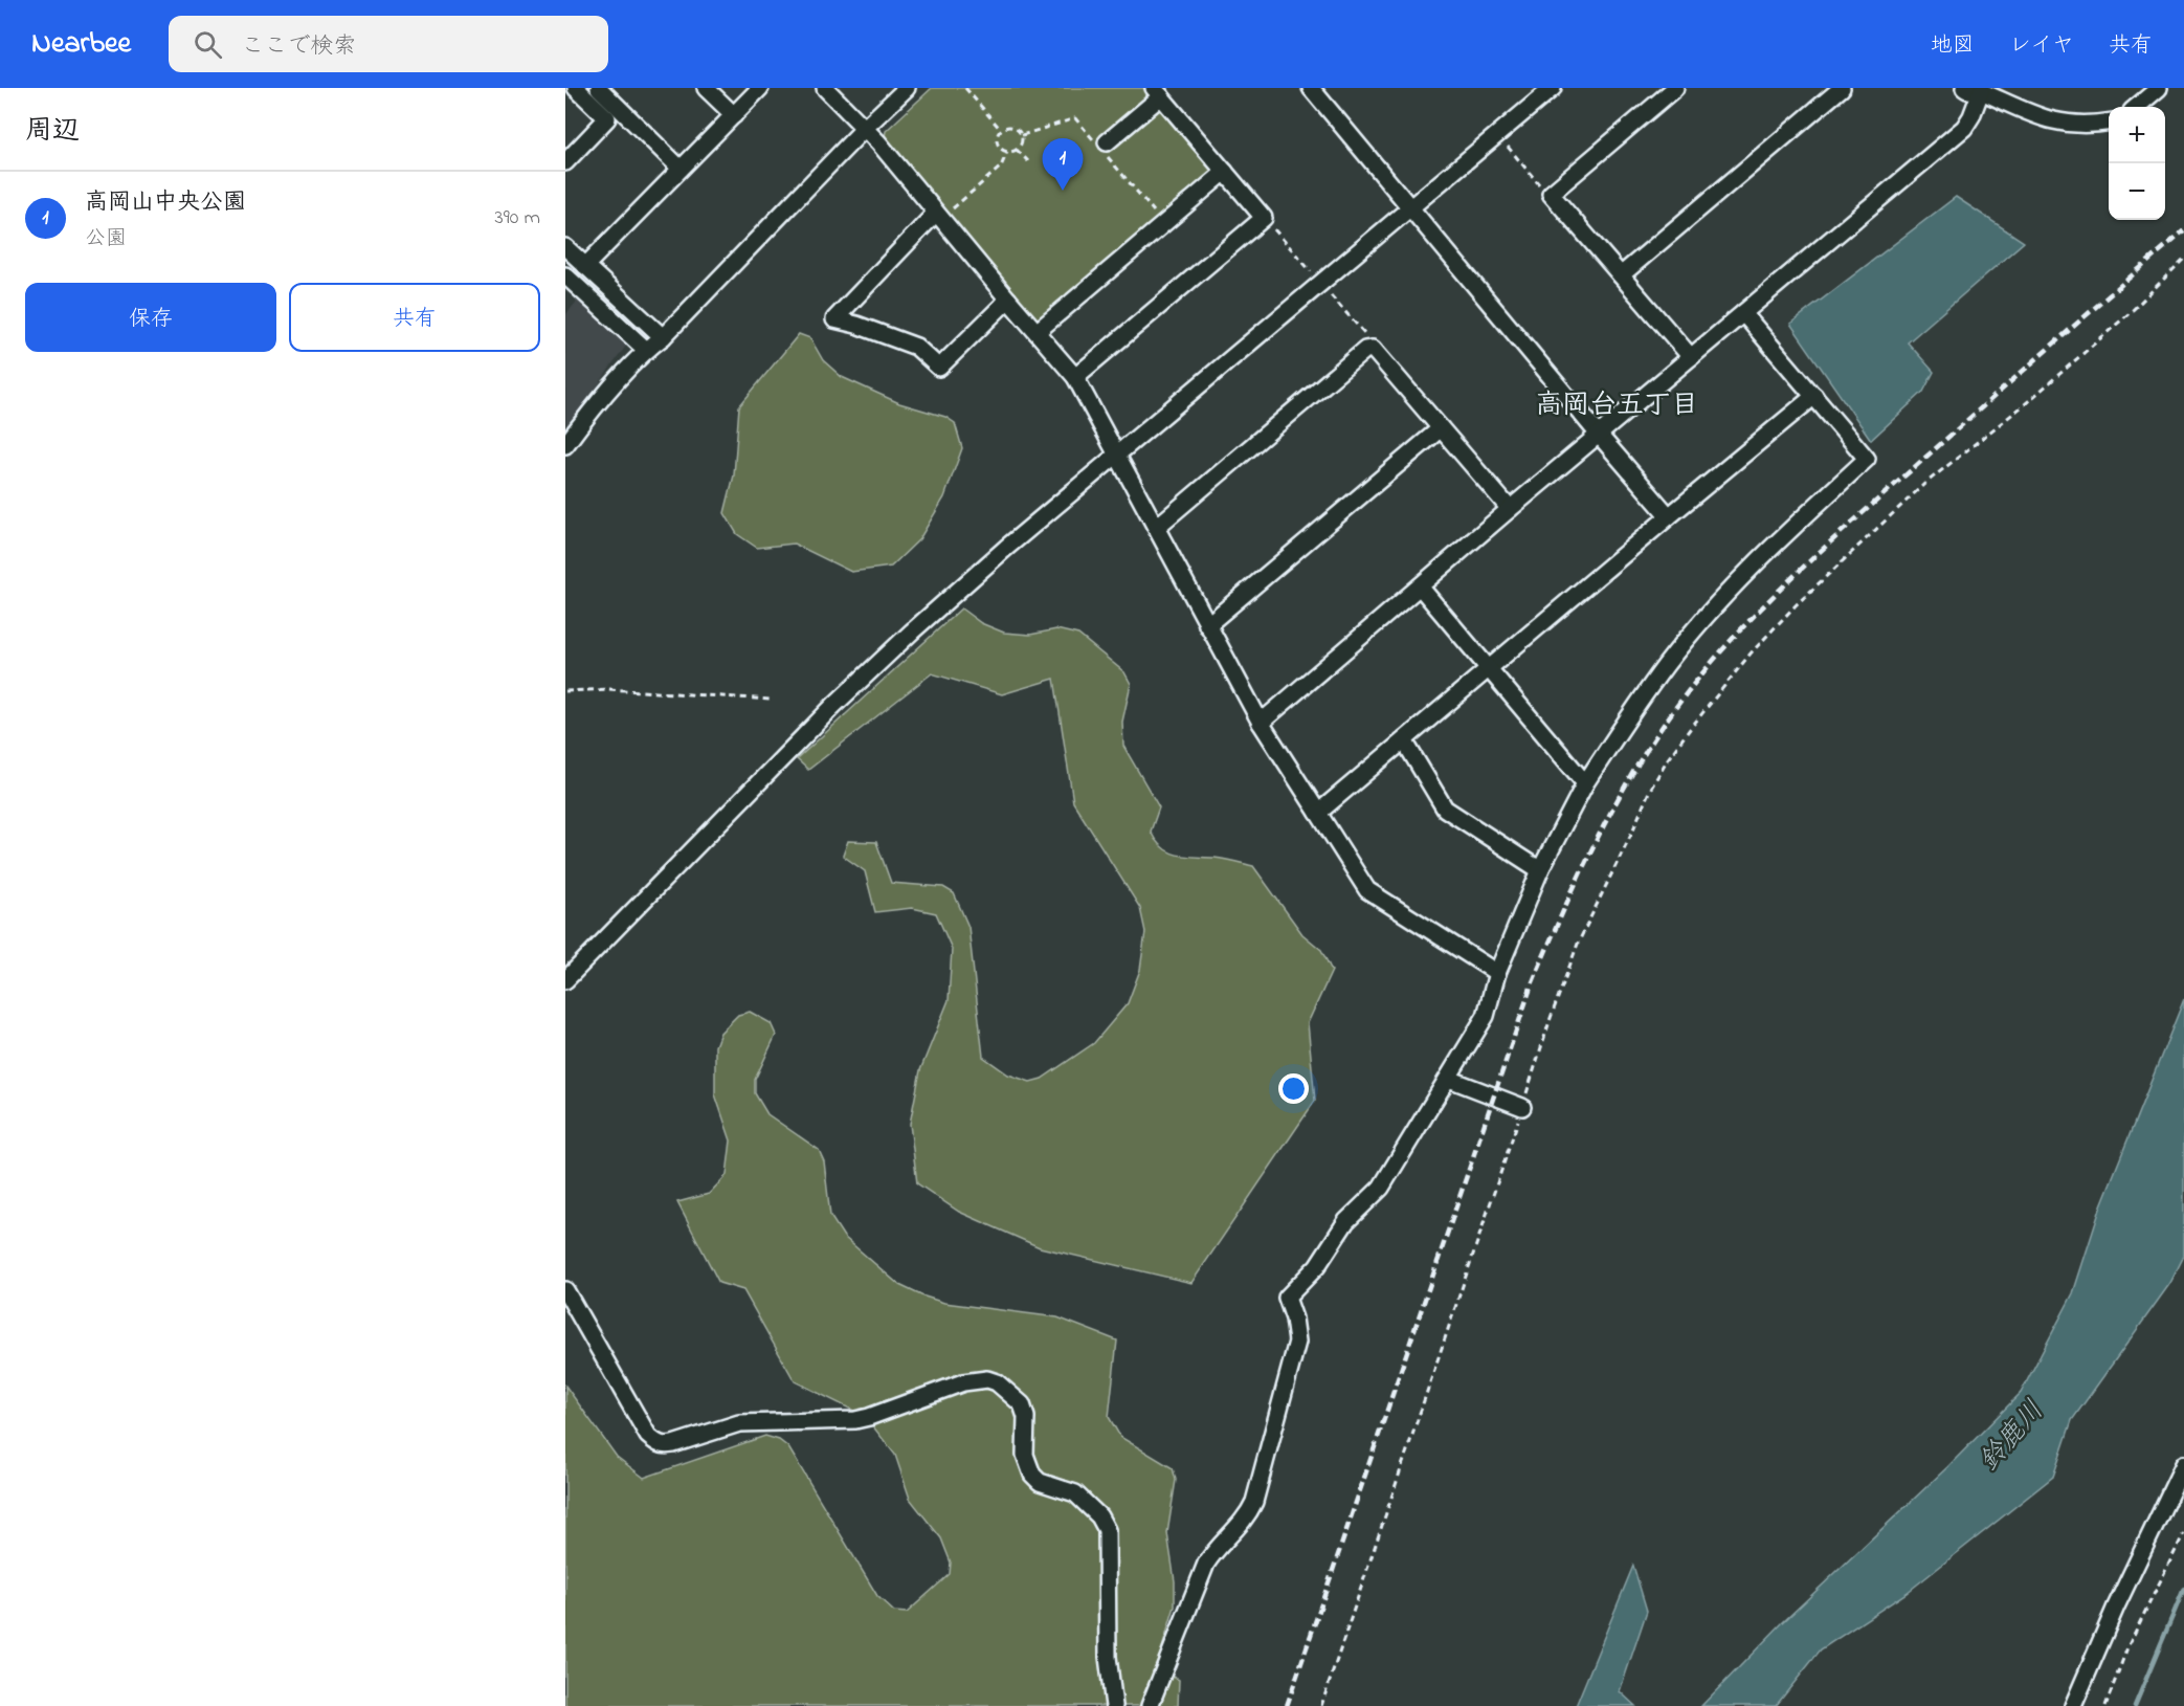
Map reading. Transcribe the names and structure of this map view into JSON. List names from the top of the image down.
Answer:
{
  "districts": ["高岡台五丁目"],
  "water": ["鈴鹿川"],
  "page": {
    "header": "Nearbee",
    "search": "ここで検索",
    "nav": ["地図", "レイヤ", "共有"],
    "heading": "周辺",
    "map_buttons": ["+", "−"],
    "pins": "1",
    "list": [
      {
        "mark": "1",
        "name": "高岡山中央公園",
        "note": "公園",
        "value": "390 m"
      }
    ],
    "buttons": ["保存", "共有"]
  }
}
